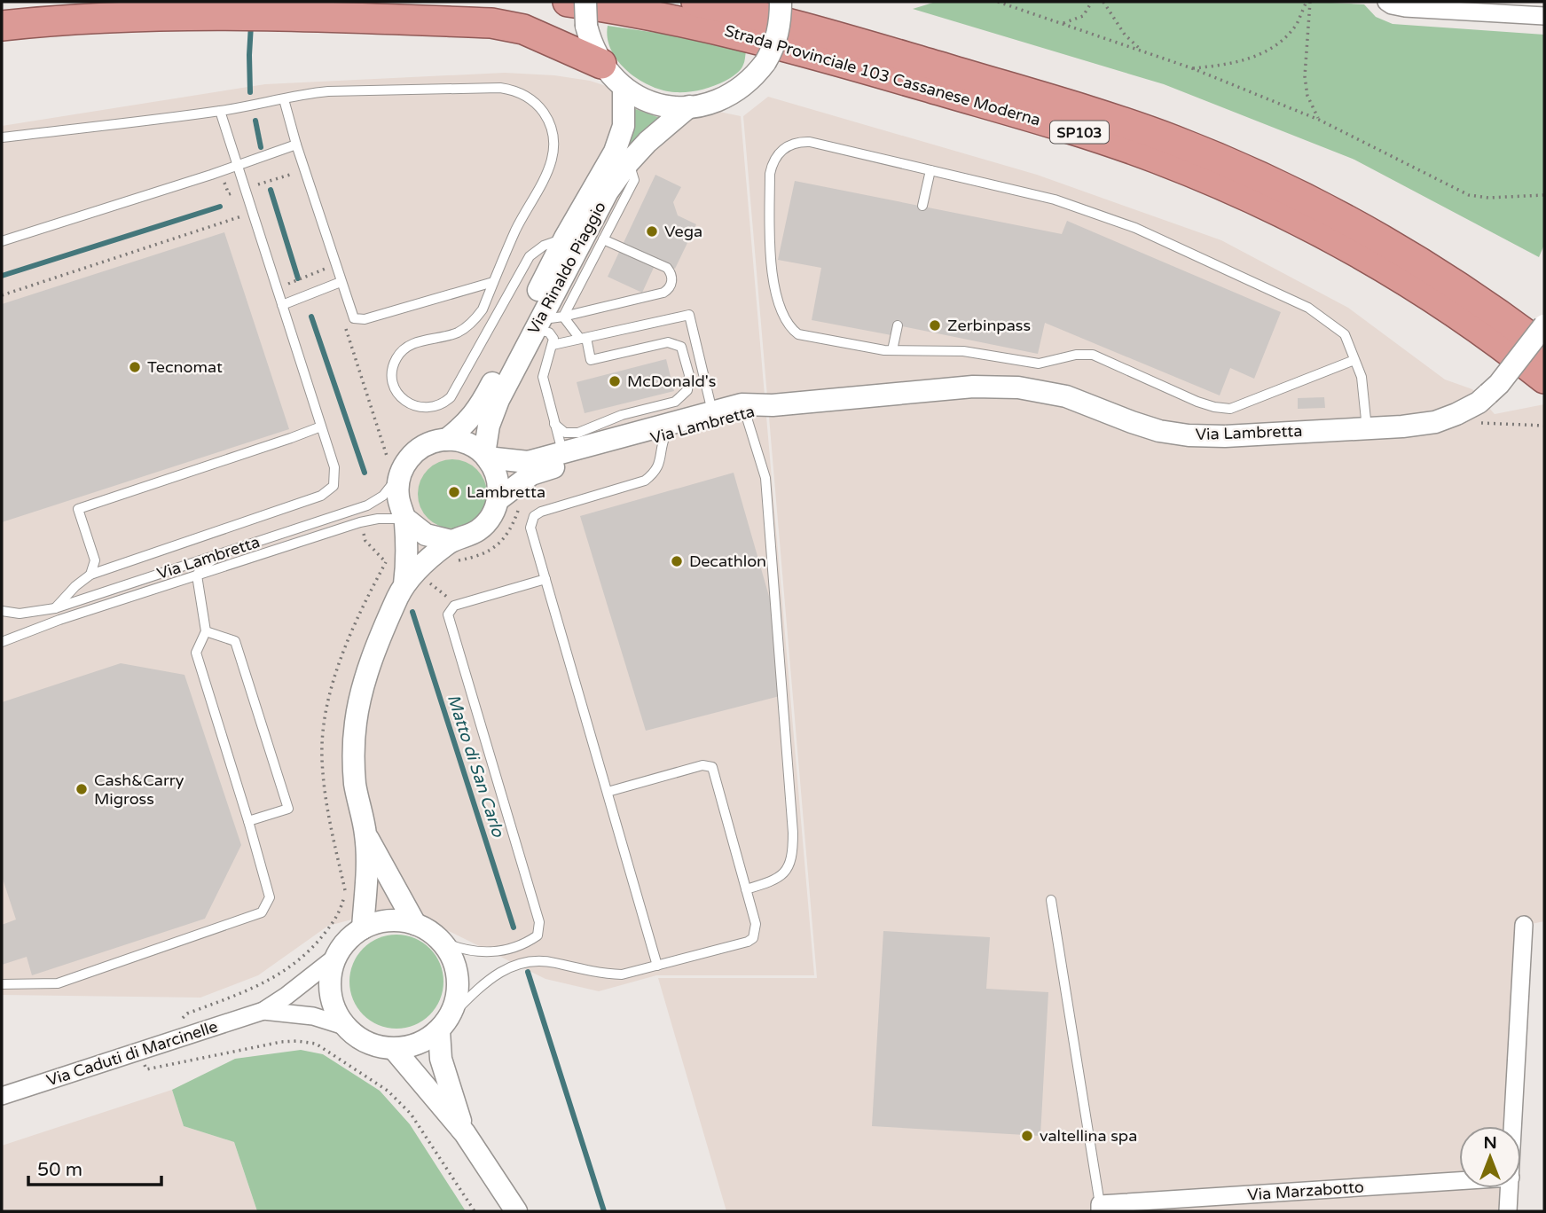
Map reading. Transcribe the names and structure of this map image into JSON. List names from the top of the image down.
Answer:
{
  "streets": {
    "highway": ["Strada Provinciale 103 Cassanese Moderna", "SP103"],
    "street": [
      "Via Rinaldo Piaggio",
      "Via Lambretta",
      "Via Caduti di Marcinelle",
      "Via Marzabotto"
    ]
  },
  "crossings": [
    ["Via Rinaldo Piaggio", "Via Lambretta"]
  ],
  "water": ["Matto di San Carlo"],
  "places": [
    "Vega",
    "Zerbinpass",
    "Tecnomat",
    "McDonald's",
    "Lambretta",
    "Decathlon",
    "Cash&Carry Migross",
    "valtellina spa"
  ],
  "scale_bar": "50 m",
  "north": "top"
}
